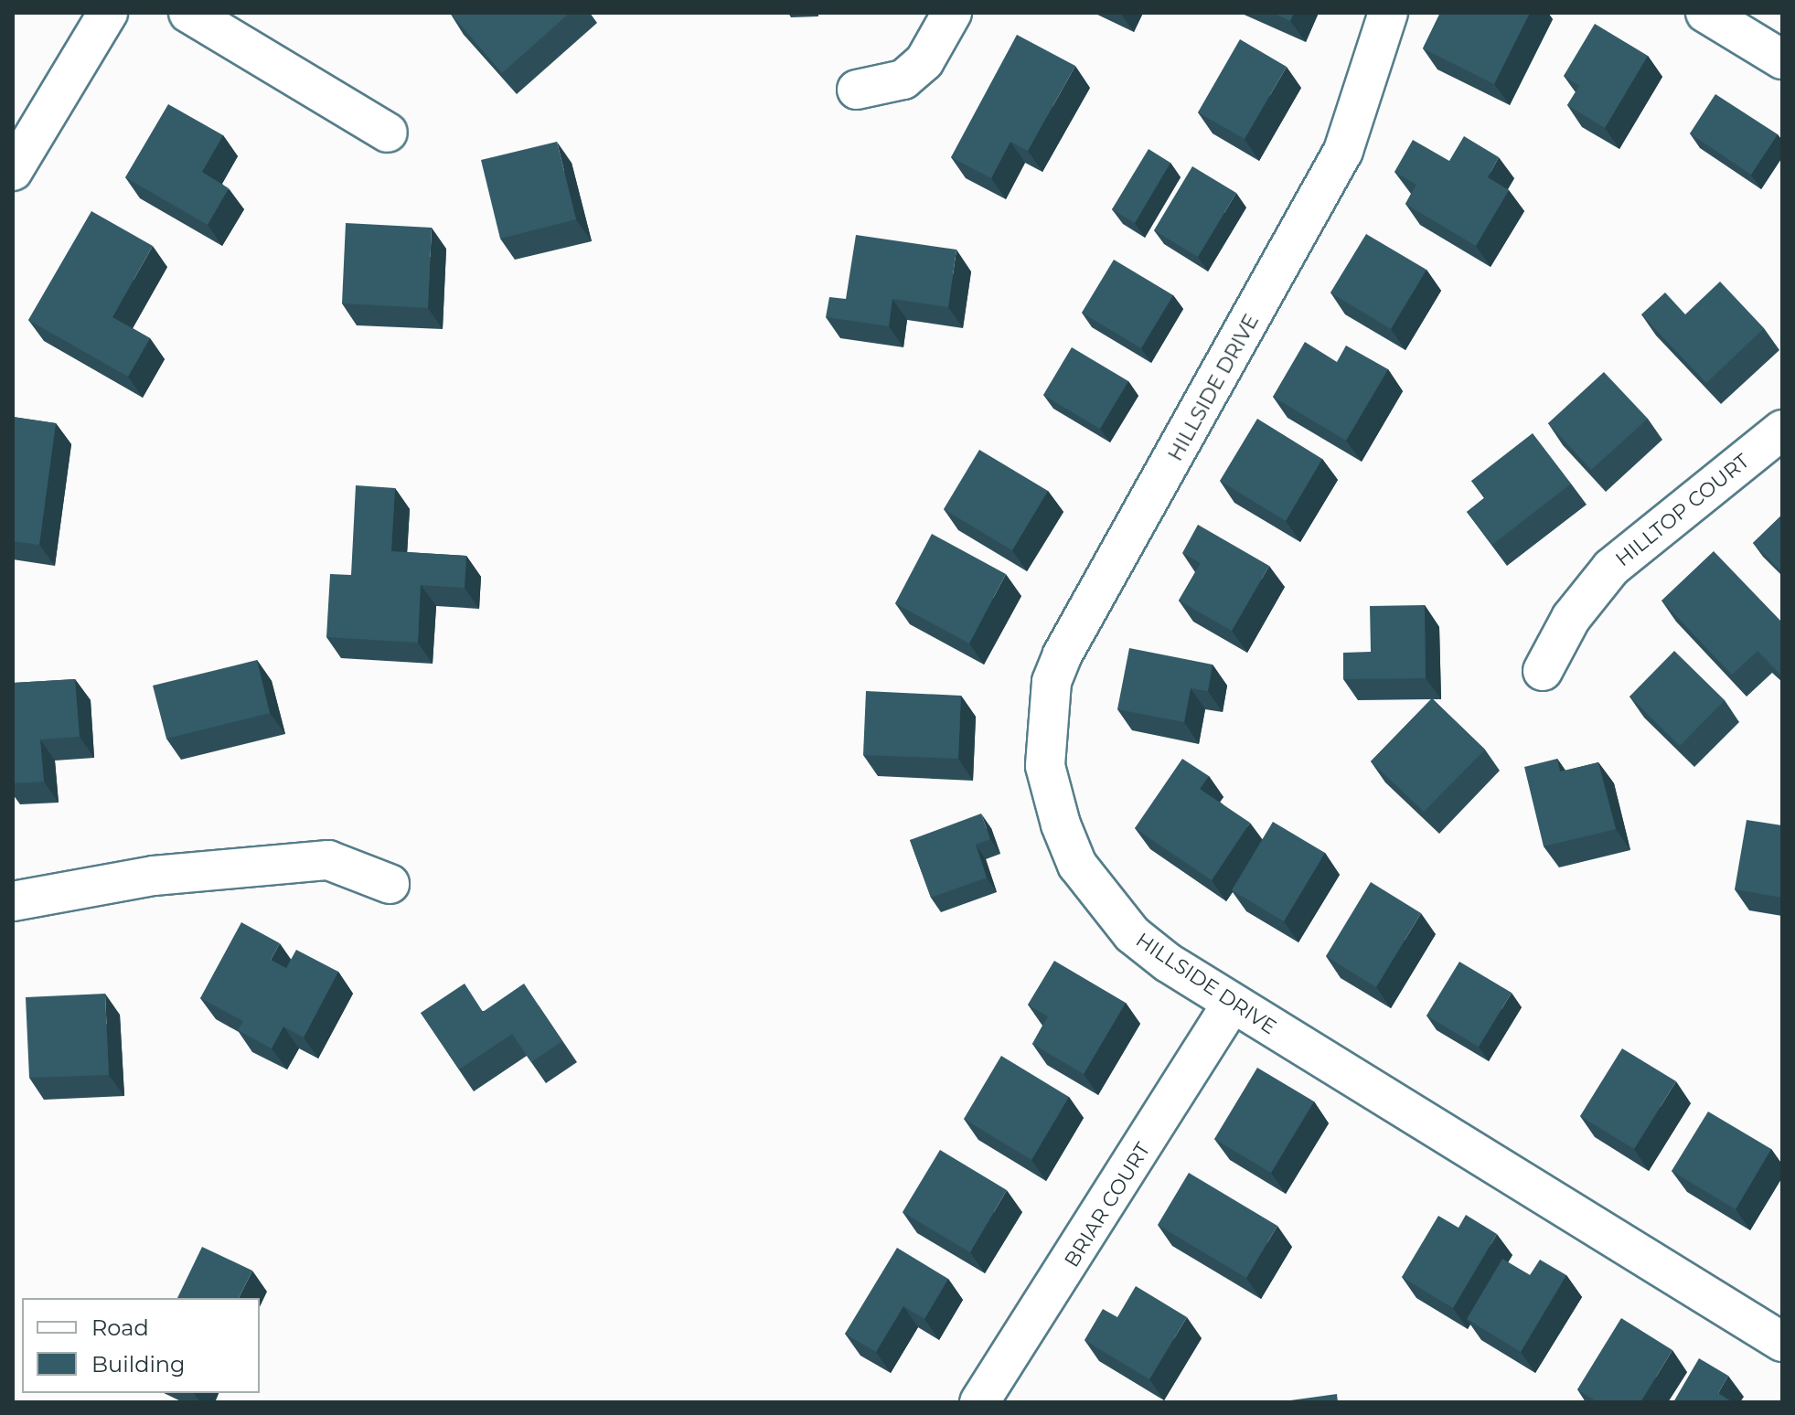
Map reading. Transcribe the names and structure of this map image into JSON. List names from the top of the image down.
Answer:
{
  "streets": {
    "street": ["HILLSIDE DRIVE", "HILLTOP COURT", "BRIAR COURT"]
  },
  "crossings": [
    ["HILLSIDE DRIVE", "BRIAR COURT"]
  ],
  "legend": ["Road", "Building"]
}
